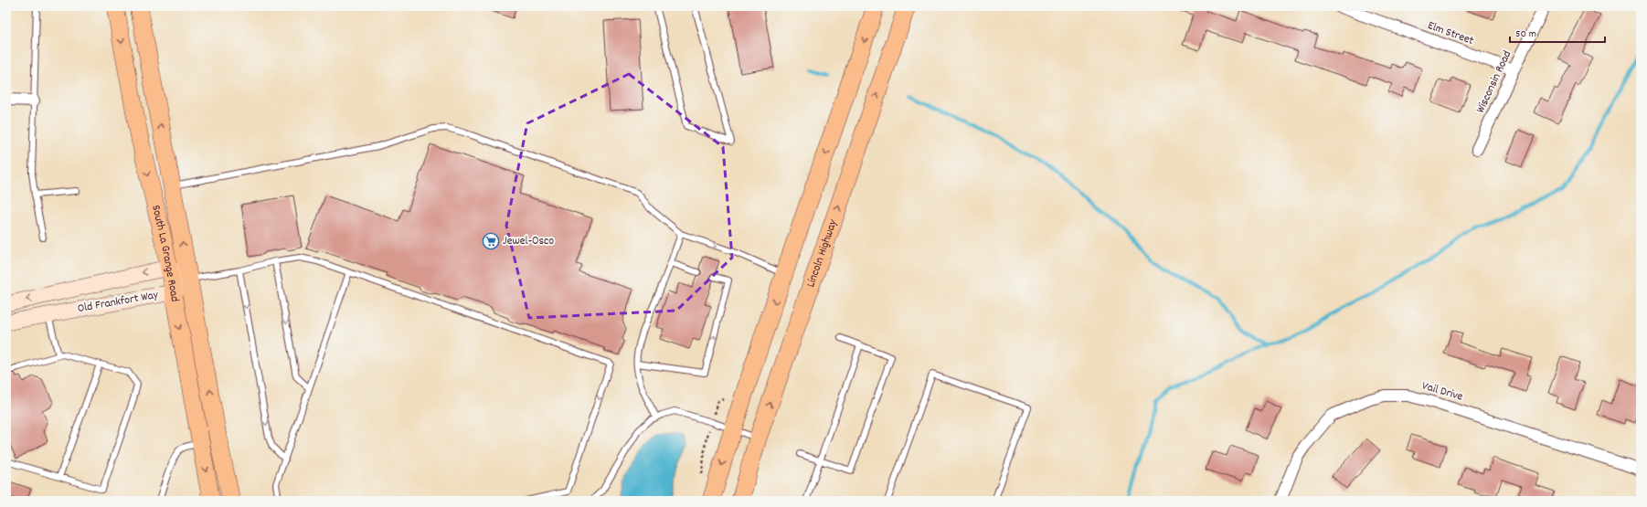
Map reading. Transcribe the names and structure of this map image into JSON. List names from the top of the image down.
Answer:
{
  "streets": {
    "main road": ["South La Grange Road", "Lincoln Highway"],
    "street": [
      "Elm Street",
      "Wisconsin Road",
      "Old Frankfort Way",
      "Vail Drive"
    ]
  },
  "crossings": [
    ["Elm Street", "Wisconsin Road"],
    ["South La Grange Road", "Old Frankfort Way"]
  ],
  "places": {
    "supermarket": ["Jewel-Osco"]
  },
  "scale_bar": "50 m"
}
